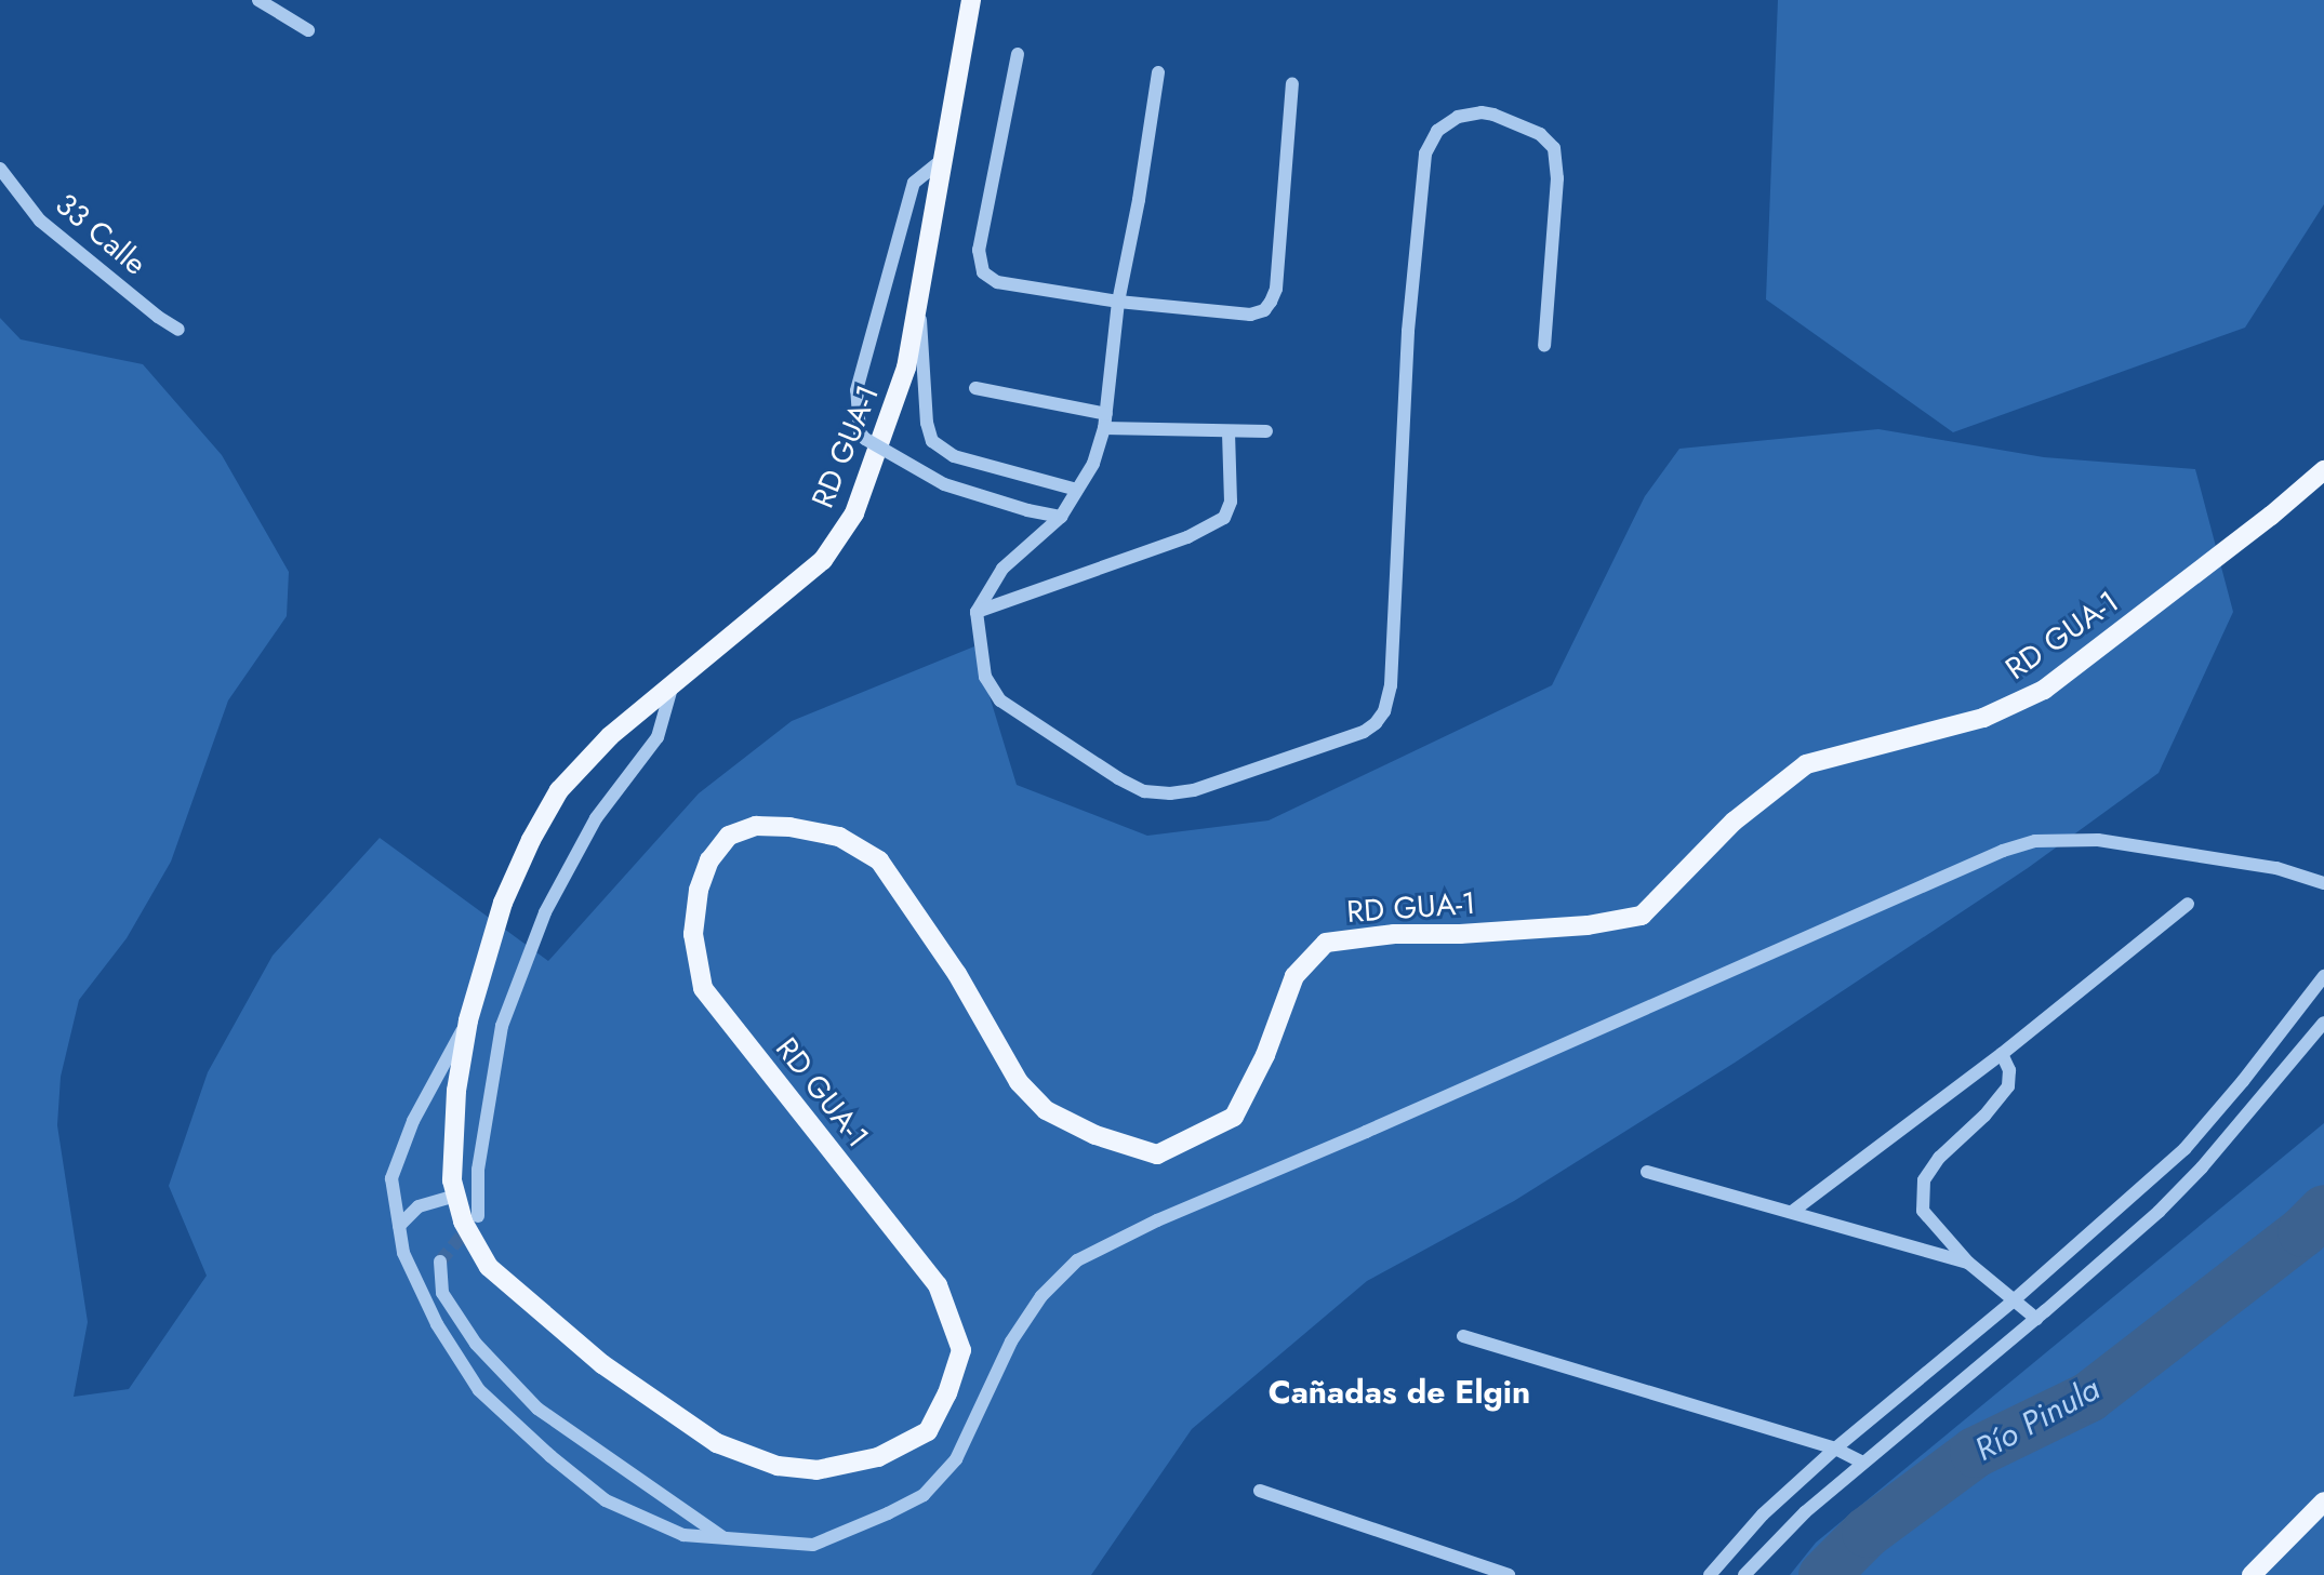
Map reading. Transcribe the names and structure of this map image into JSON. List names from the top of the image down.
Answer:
{
  "streets": {
    "main road": ["RD GUA-1"],
    "street": ["33 Calle"]
  },
  "districts": ["Cañadas de Elgin"],
  "water": ["Río Pinula"]
}
